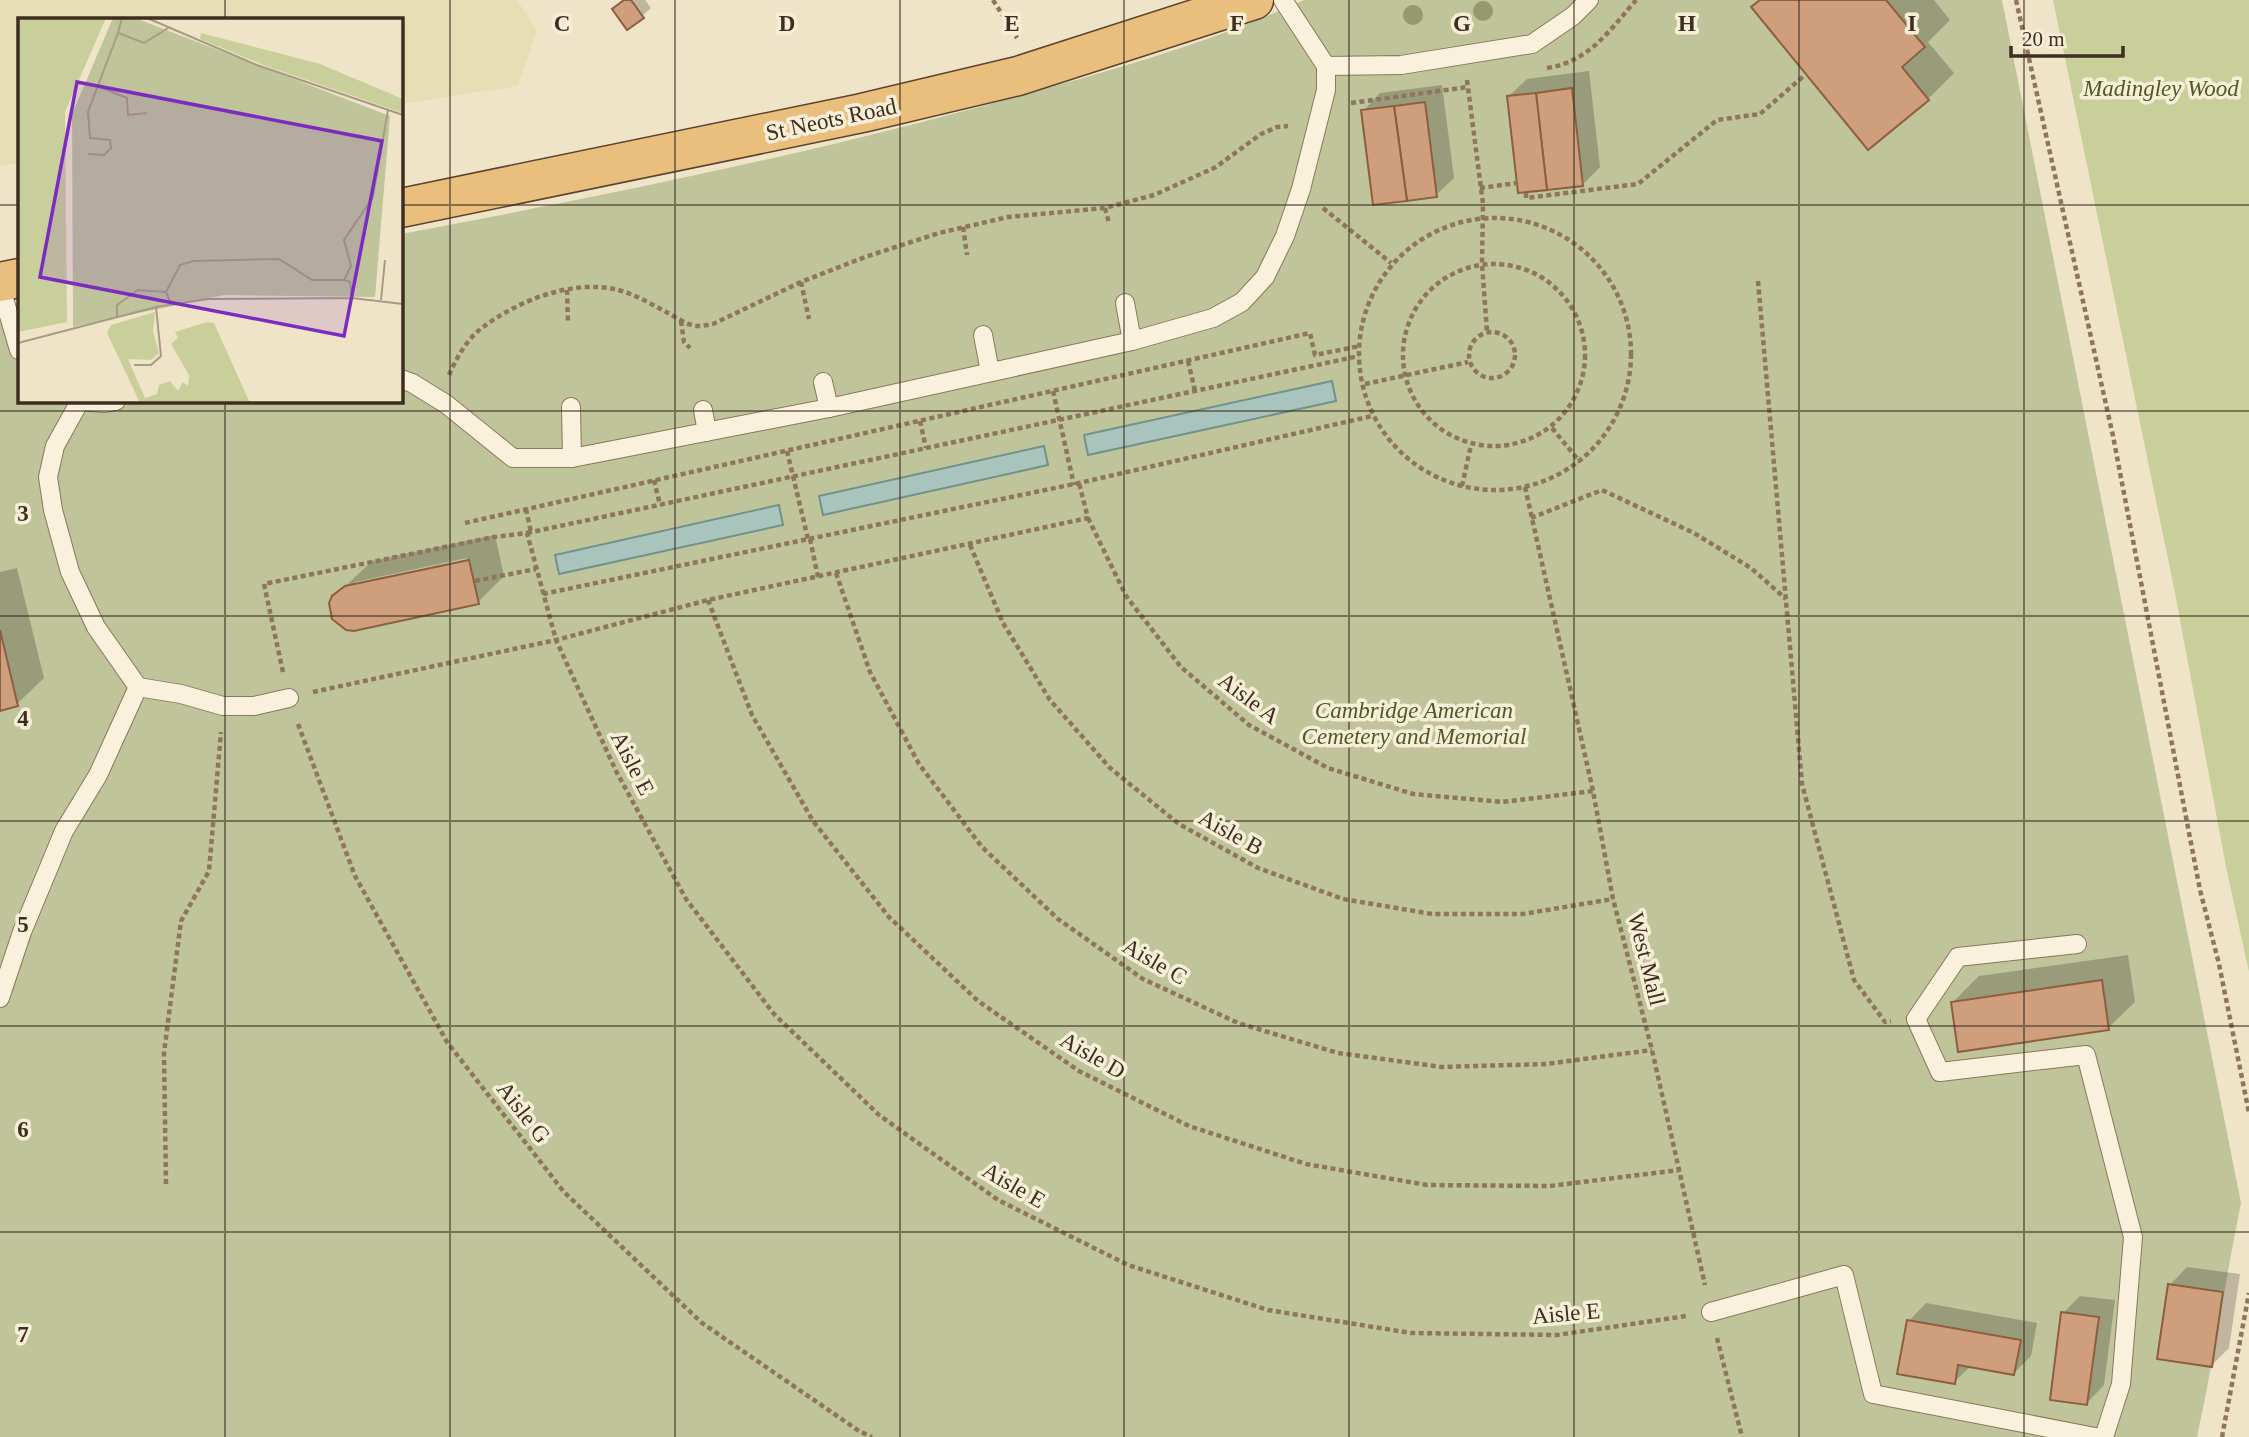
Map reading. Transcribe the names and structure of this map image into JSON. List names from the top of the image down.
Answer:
{
  "streets": {
    "highway": ["St Neots Road"],
    "path": [
      "Aisle A",
      "Aisle E",
      "Aisle B",
      "West Mall",
      "Aisle C",
      "Aisle D",
      "Aisle G"
    ]
  },
  "crossings": [
    ["Aisle A", "West Mall"],
    ["Aisle E", "West Mall"],
    ["Aisle E", "Aisle G"],
    ["Aisle B", "West Mall"],
    ["West Mall", "Aisle C"],
    ["West Mall", "Aisle D"]
  ],
  "parks": ["Madingley Wood", "Cambridge American Cemetery and Memorial"],
  "scale_bar": "20 m",
  "grid": {
    "columns": [
      "C",
      "D",
      "E",
      "F",
      "G",
      "H",
      "I"
    ],
    "rows": [
      "3",
      "4",
      "5",
      "6",
      "7"
    ]
  }
}
